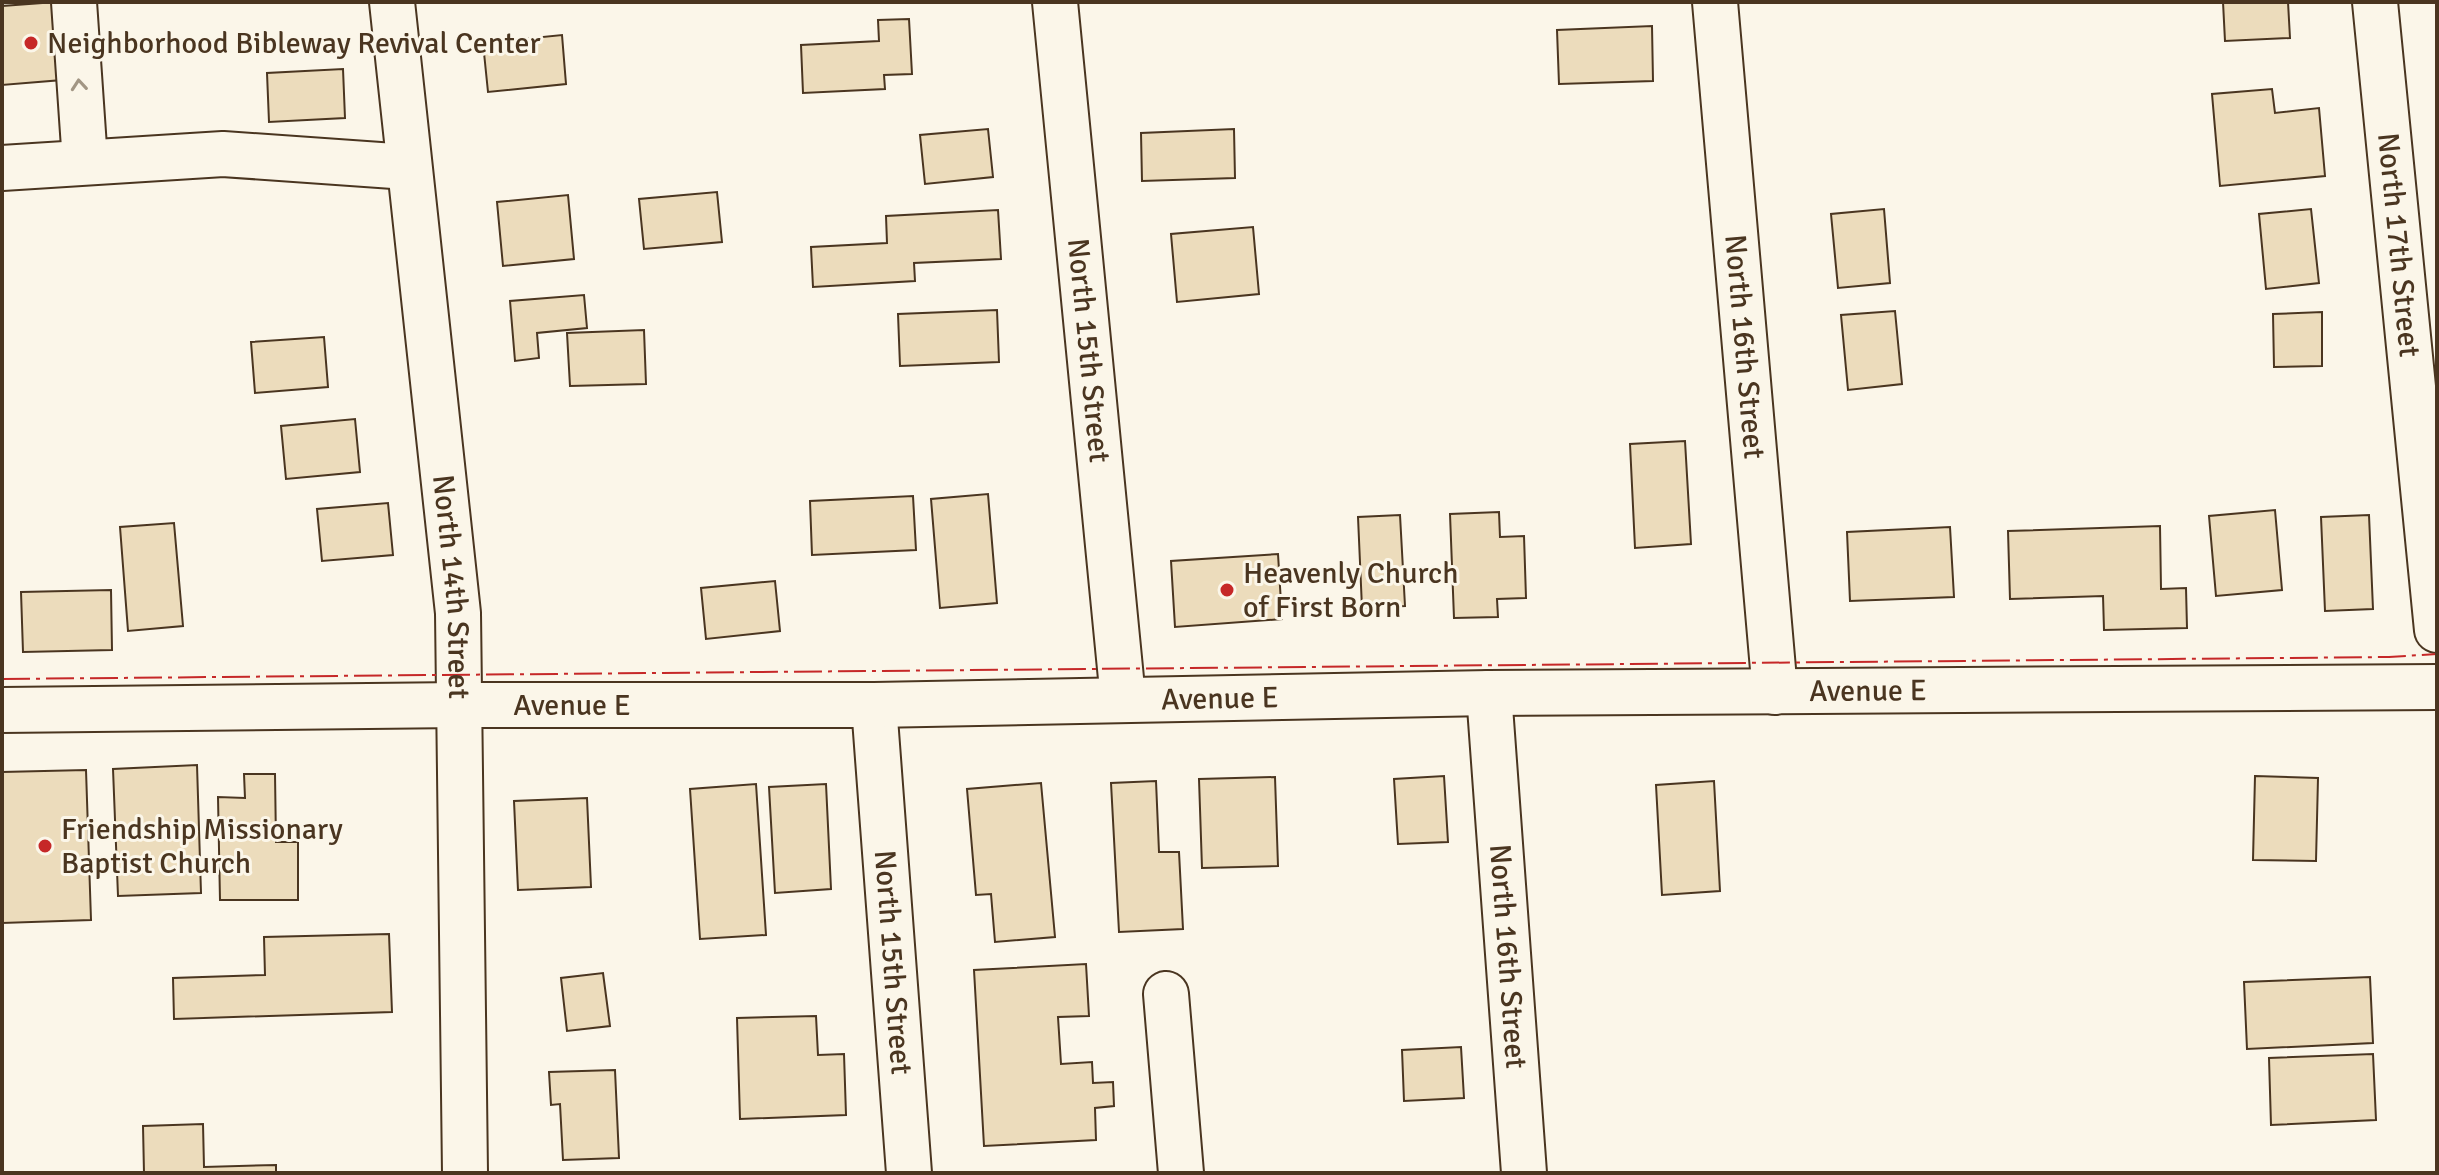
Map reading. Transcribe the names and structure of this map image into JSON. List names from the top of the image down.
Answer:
{
  "streets": {
    "street": [
      "North 17th Street",
      "North 16th Street",
      "North 15th Street",
      "North 14th Street",
      "Avenue E"
    ]
  },
  "crossings": [
    ["North 16th Street", "Avenue E"],
    ["North 15th Street", "Avenue E"],
    ["North 14th Street", "Avenue E"]
  ],
  "places": ["Neighborhood Bibleway Revival Center", "Heavenly Church of First Born", "Friendship Missionary Baptist Church"]
}
